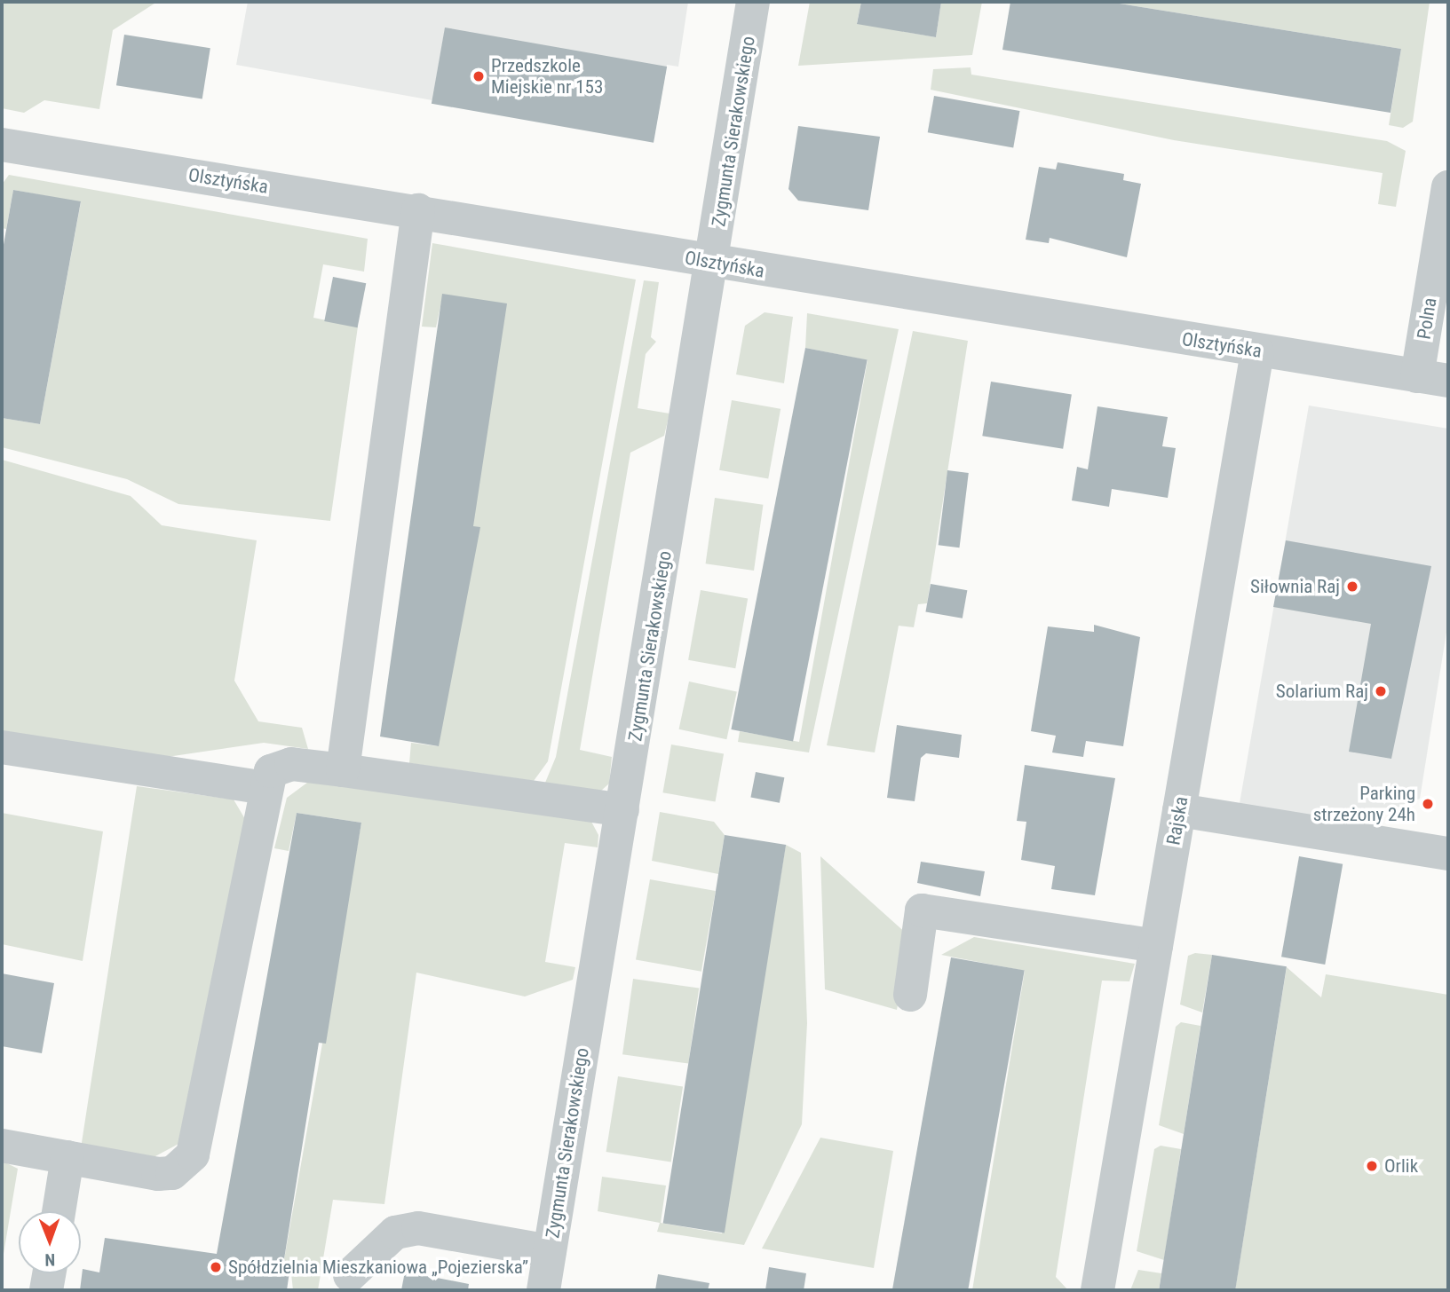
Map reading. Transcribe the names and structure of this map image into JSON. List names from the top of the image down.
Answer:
{
  "streets": {
    "street": [
      "Zygmunta Sierakowskiego",
      "Olsztyńska",
      "Polna",
      "Rajska"
    ]
  },
  "crossings": [
    ["Zygmunta Sierakowskiego", "Olsztyńska"],
    ["Olsztyńska", "Polna"],
    ["Olsztyńska", "Rajska"]
  ],
  "places": [
    "Przedszkole Miejskie nr 153",
    "Siłownia Raj",
    "Solarium Raj",
    "Parking strzeżony 24h",
    "Orlik",
    "Spółdzielnia Mieszkaniowa „Pojezierska”"
  ],
  "north": "bottom"
}
